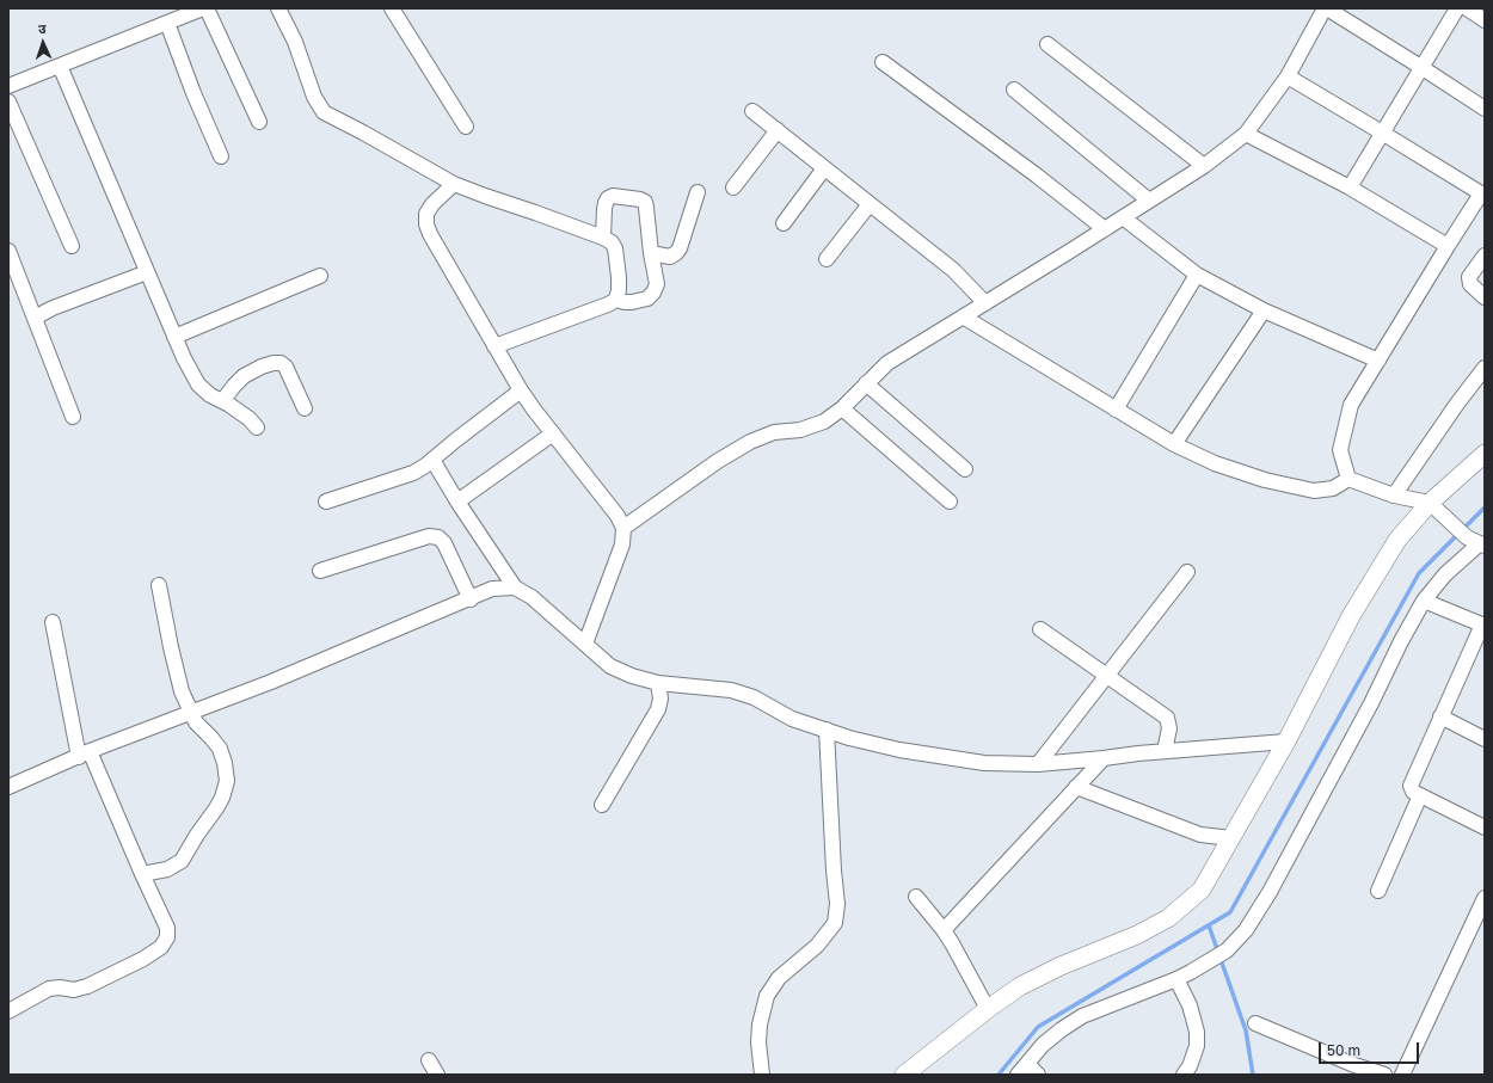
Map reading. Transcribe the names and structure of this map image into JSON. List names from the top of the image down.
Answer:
{
  "scale_bar": "50 m",
  "north": "top"
}
